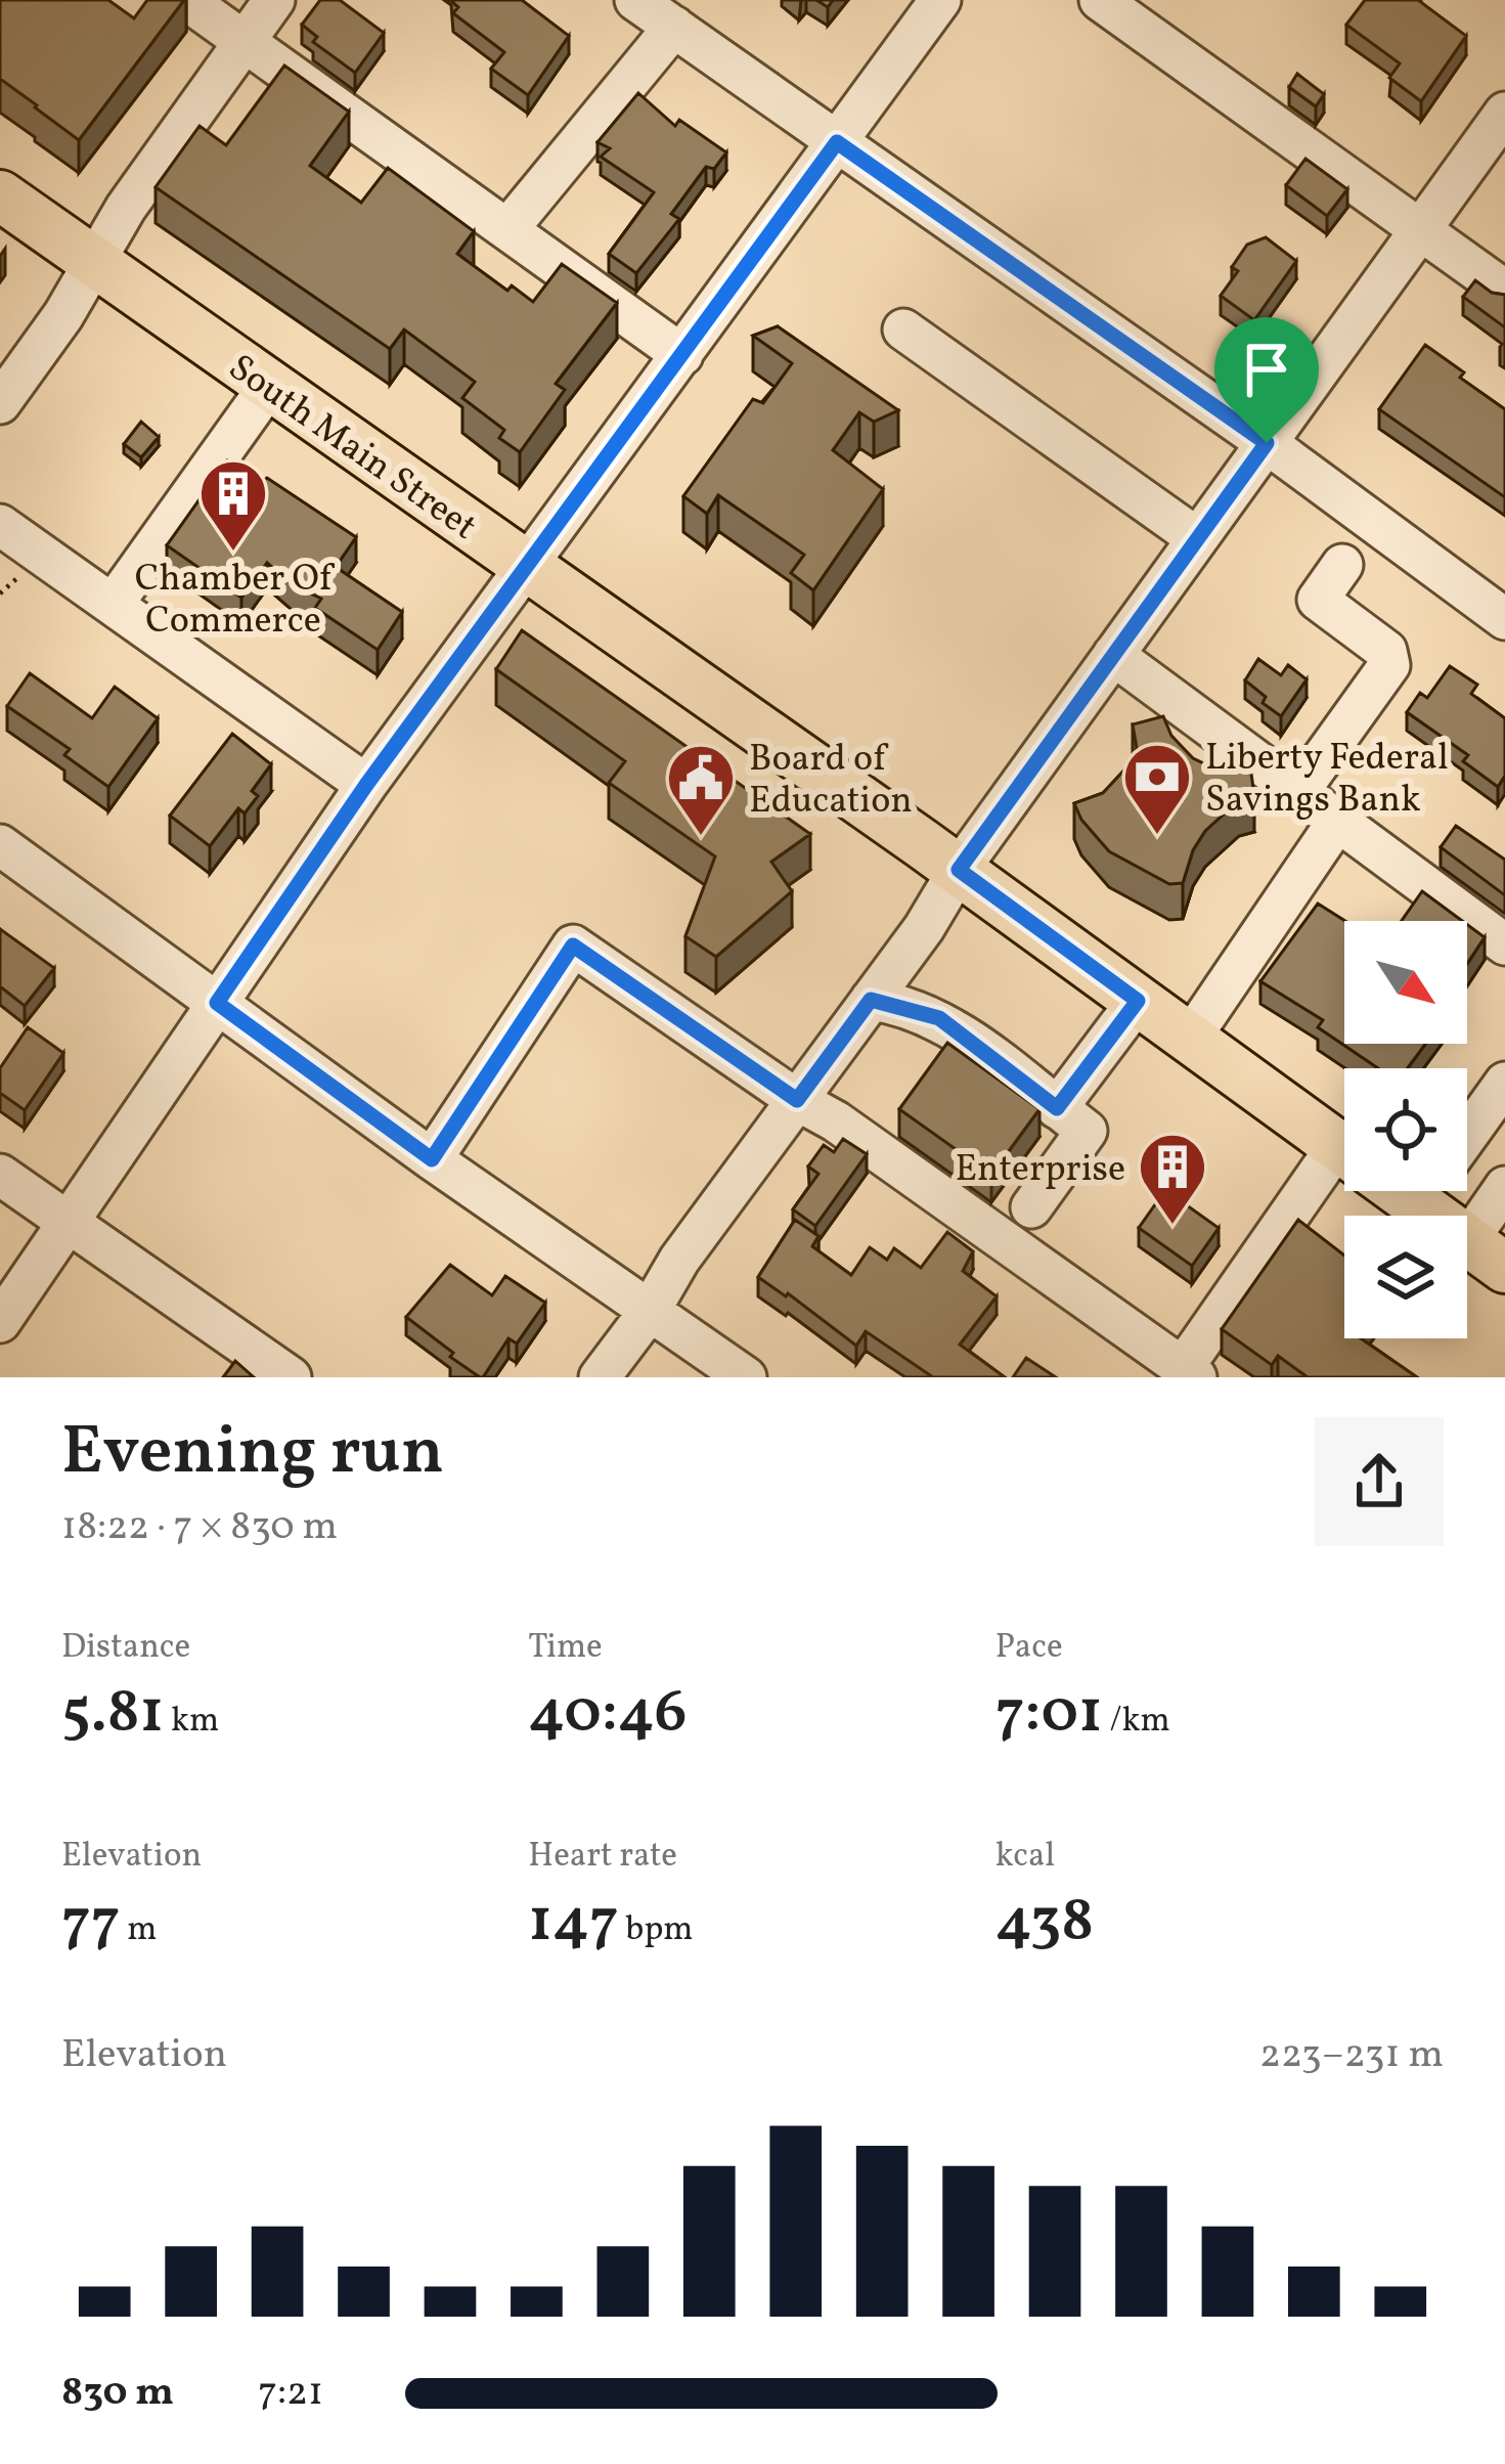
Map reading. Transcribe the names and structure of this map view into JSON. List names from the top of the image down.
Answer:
{
  "streets": {
    "main road": ["South Main Street"]
  },
  "places": {
    "building": ["Chamber Of Commerce", "Enterprise"],
    "bank": ["Liberty Federal Savings Bank"],
    "public building": ["Board of Education"]
  },
  "north": "bottom right",
  "page": {
    "heading": ["Evening run", "18:22 · 7 × 830 m"],
    "stats": [
      ["Distance", "5.81 km"],
      ["Time", "40:46"],
      ["Pace", "7:01 /km"],
      ["Elevation", "77 m"],
      ["Heart rate", "147 bpm"],
      ["kcal", "438"]
    ],
    "chart": ["Elevation", "223–231 m"],
    "list": [
      {
        "name": "830 m",
        "note": "7:21"
      }
    ]
  }
}
